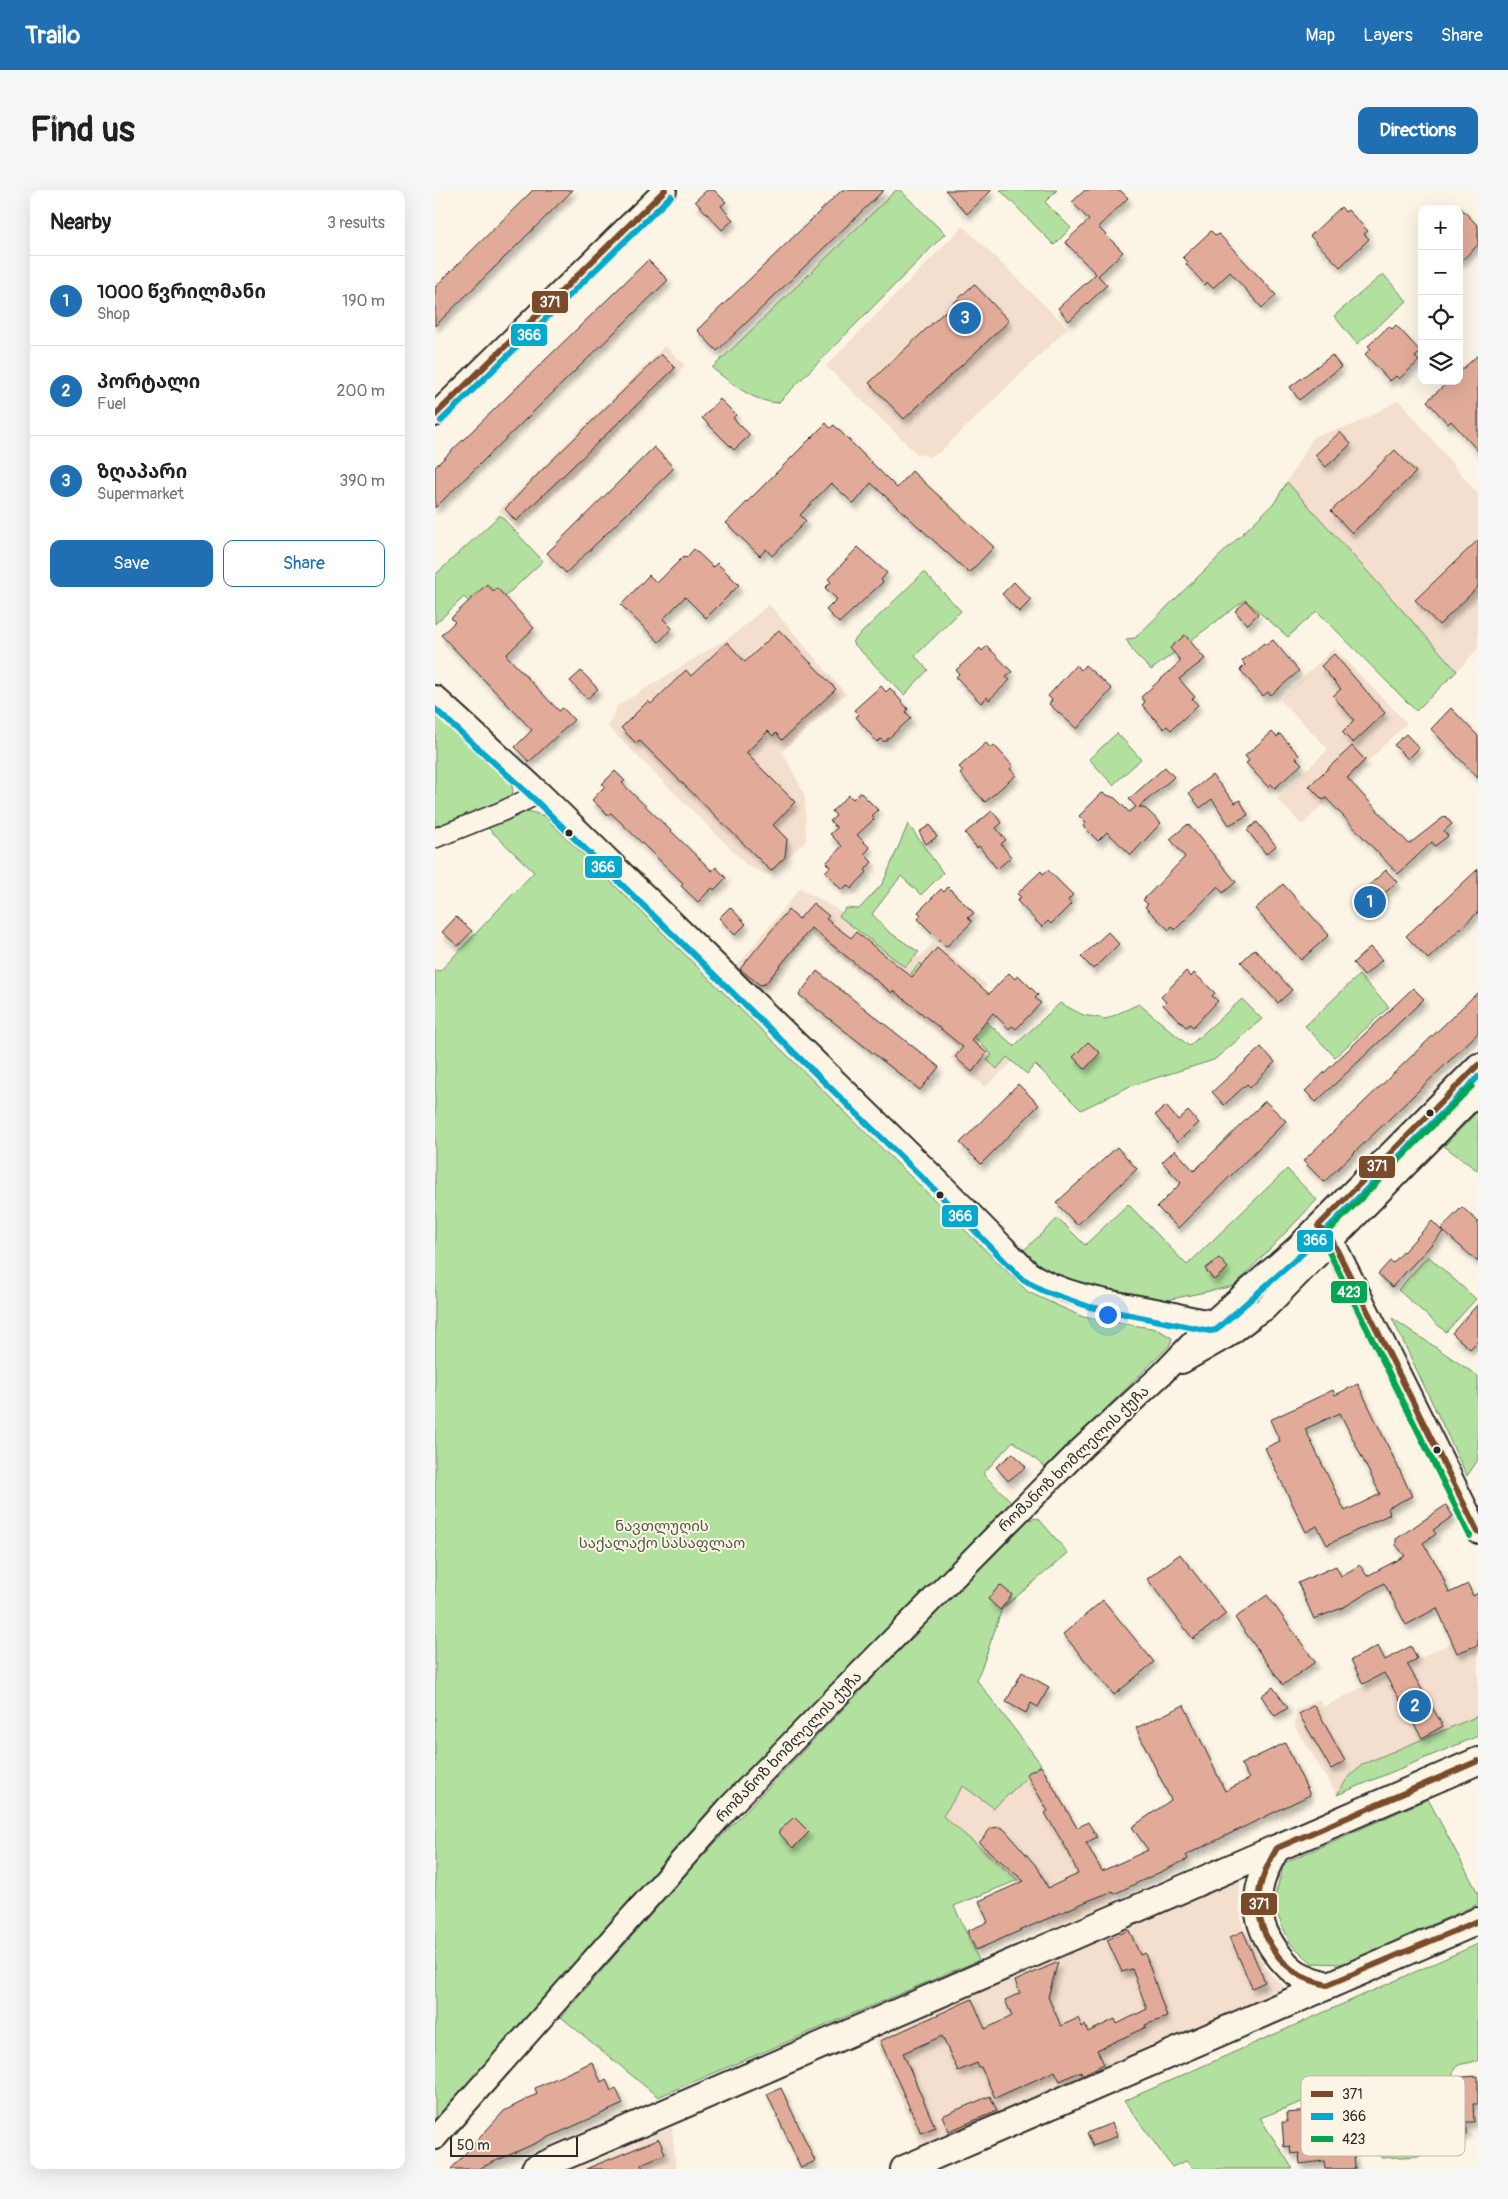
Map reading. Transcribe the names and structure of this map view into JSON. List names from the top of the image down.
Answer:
{
  "streets": {
    "street": ["რომანოზ ხომლელის ქუჩა"]
  },
  "parks": ["ნავთლუღის საქალაქო სასაფლაო"],
  "lines": ["transit line 371", "transit line 366", "transit line 423"],
  "legend": ["371", "366", "423"],
  "scale_bar": "50 m",
  "page": {
    "header": "Trailo",
    "nav": ["Map", "Layers", "Share"],
    "buttons": [
      "Directions",
      ["Save", "Share"]
    ],
    "title": "Find us",
    "heading": ["Nearby", "3 results"],
    "map_buttons": ["+", "−"],
    "list": [
      {
        "mark": "1",
        "name": "1000 წვრილმანი",
        "note": "Shop",
        "value": "190 m"
      },
      {
        "mark": "2",
        "name": "პორტალი",
        "note": "Fuel",
        "value": "200 m"
      },
      {
        "mark": "3",
        "name": "ზღაპარი",
        "note": "Supermarket",
        "value": "390 m"
      }
    ],
    "pins": ["3", "1", "2"],
    "scale": "50 m"
  }
}
